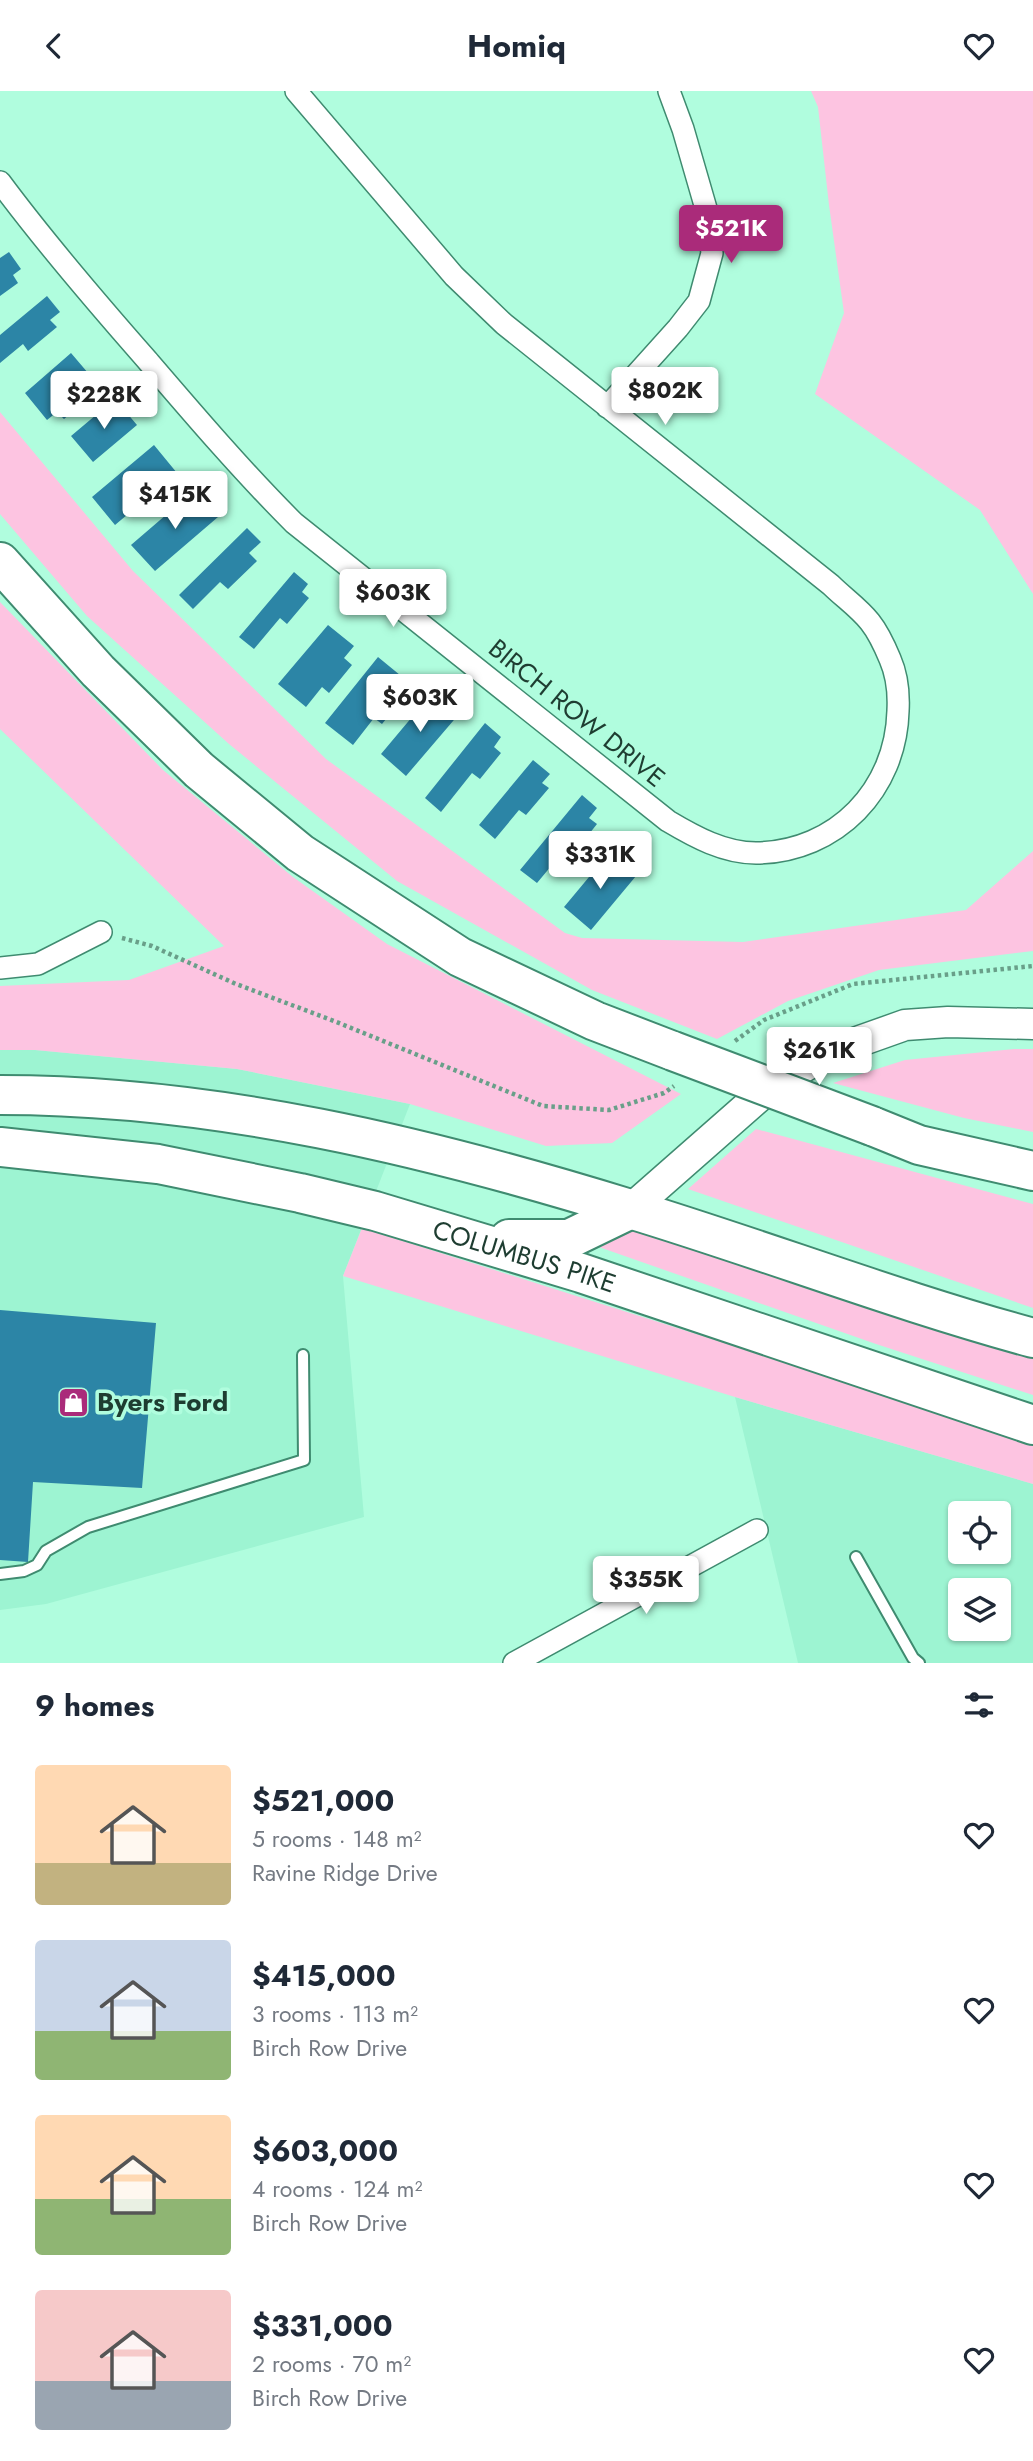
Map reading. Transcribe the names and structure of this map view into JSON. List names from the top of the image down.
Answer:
{
  "streets": {
    "highway": ["COLUMBUS PIKE"],
    "street": ["BIRCH ROW DRIVE"]
  },
  "places": {
    "shop": ["Byers Ford"]
  },
  "page": {
    "header": "Homiq",
    "price": [
      "$521K",
      "$802K",
      "$228K",
      "$415K",
      "$603K",
      "$603K",
      "$331K",
      "$261K",
      "$355K"
    ],
    "heading": "9 homes",
    "list": [
      {
        "name": "$521,000",
        "note": "5 rooms · 148 m² · Ravine Ridge Drive"
      },
      {
        "name": "$415,000",
        "note": "3 rooms · 113 m² · Birch Row Drive"
      },
      {
        "name": "$603,000",
        "note": "4 rooms · 124 m² · Birch Row Drive"
      },
      {
        "name": "$331,000",
        "note": "2 rooms · 70 m² · Birch Row Drive"
      }
    ]
  }
}
